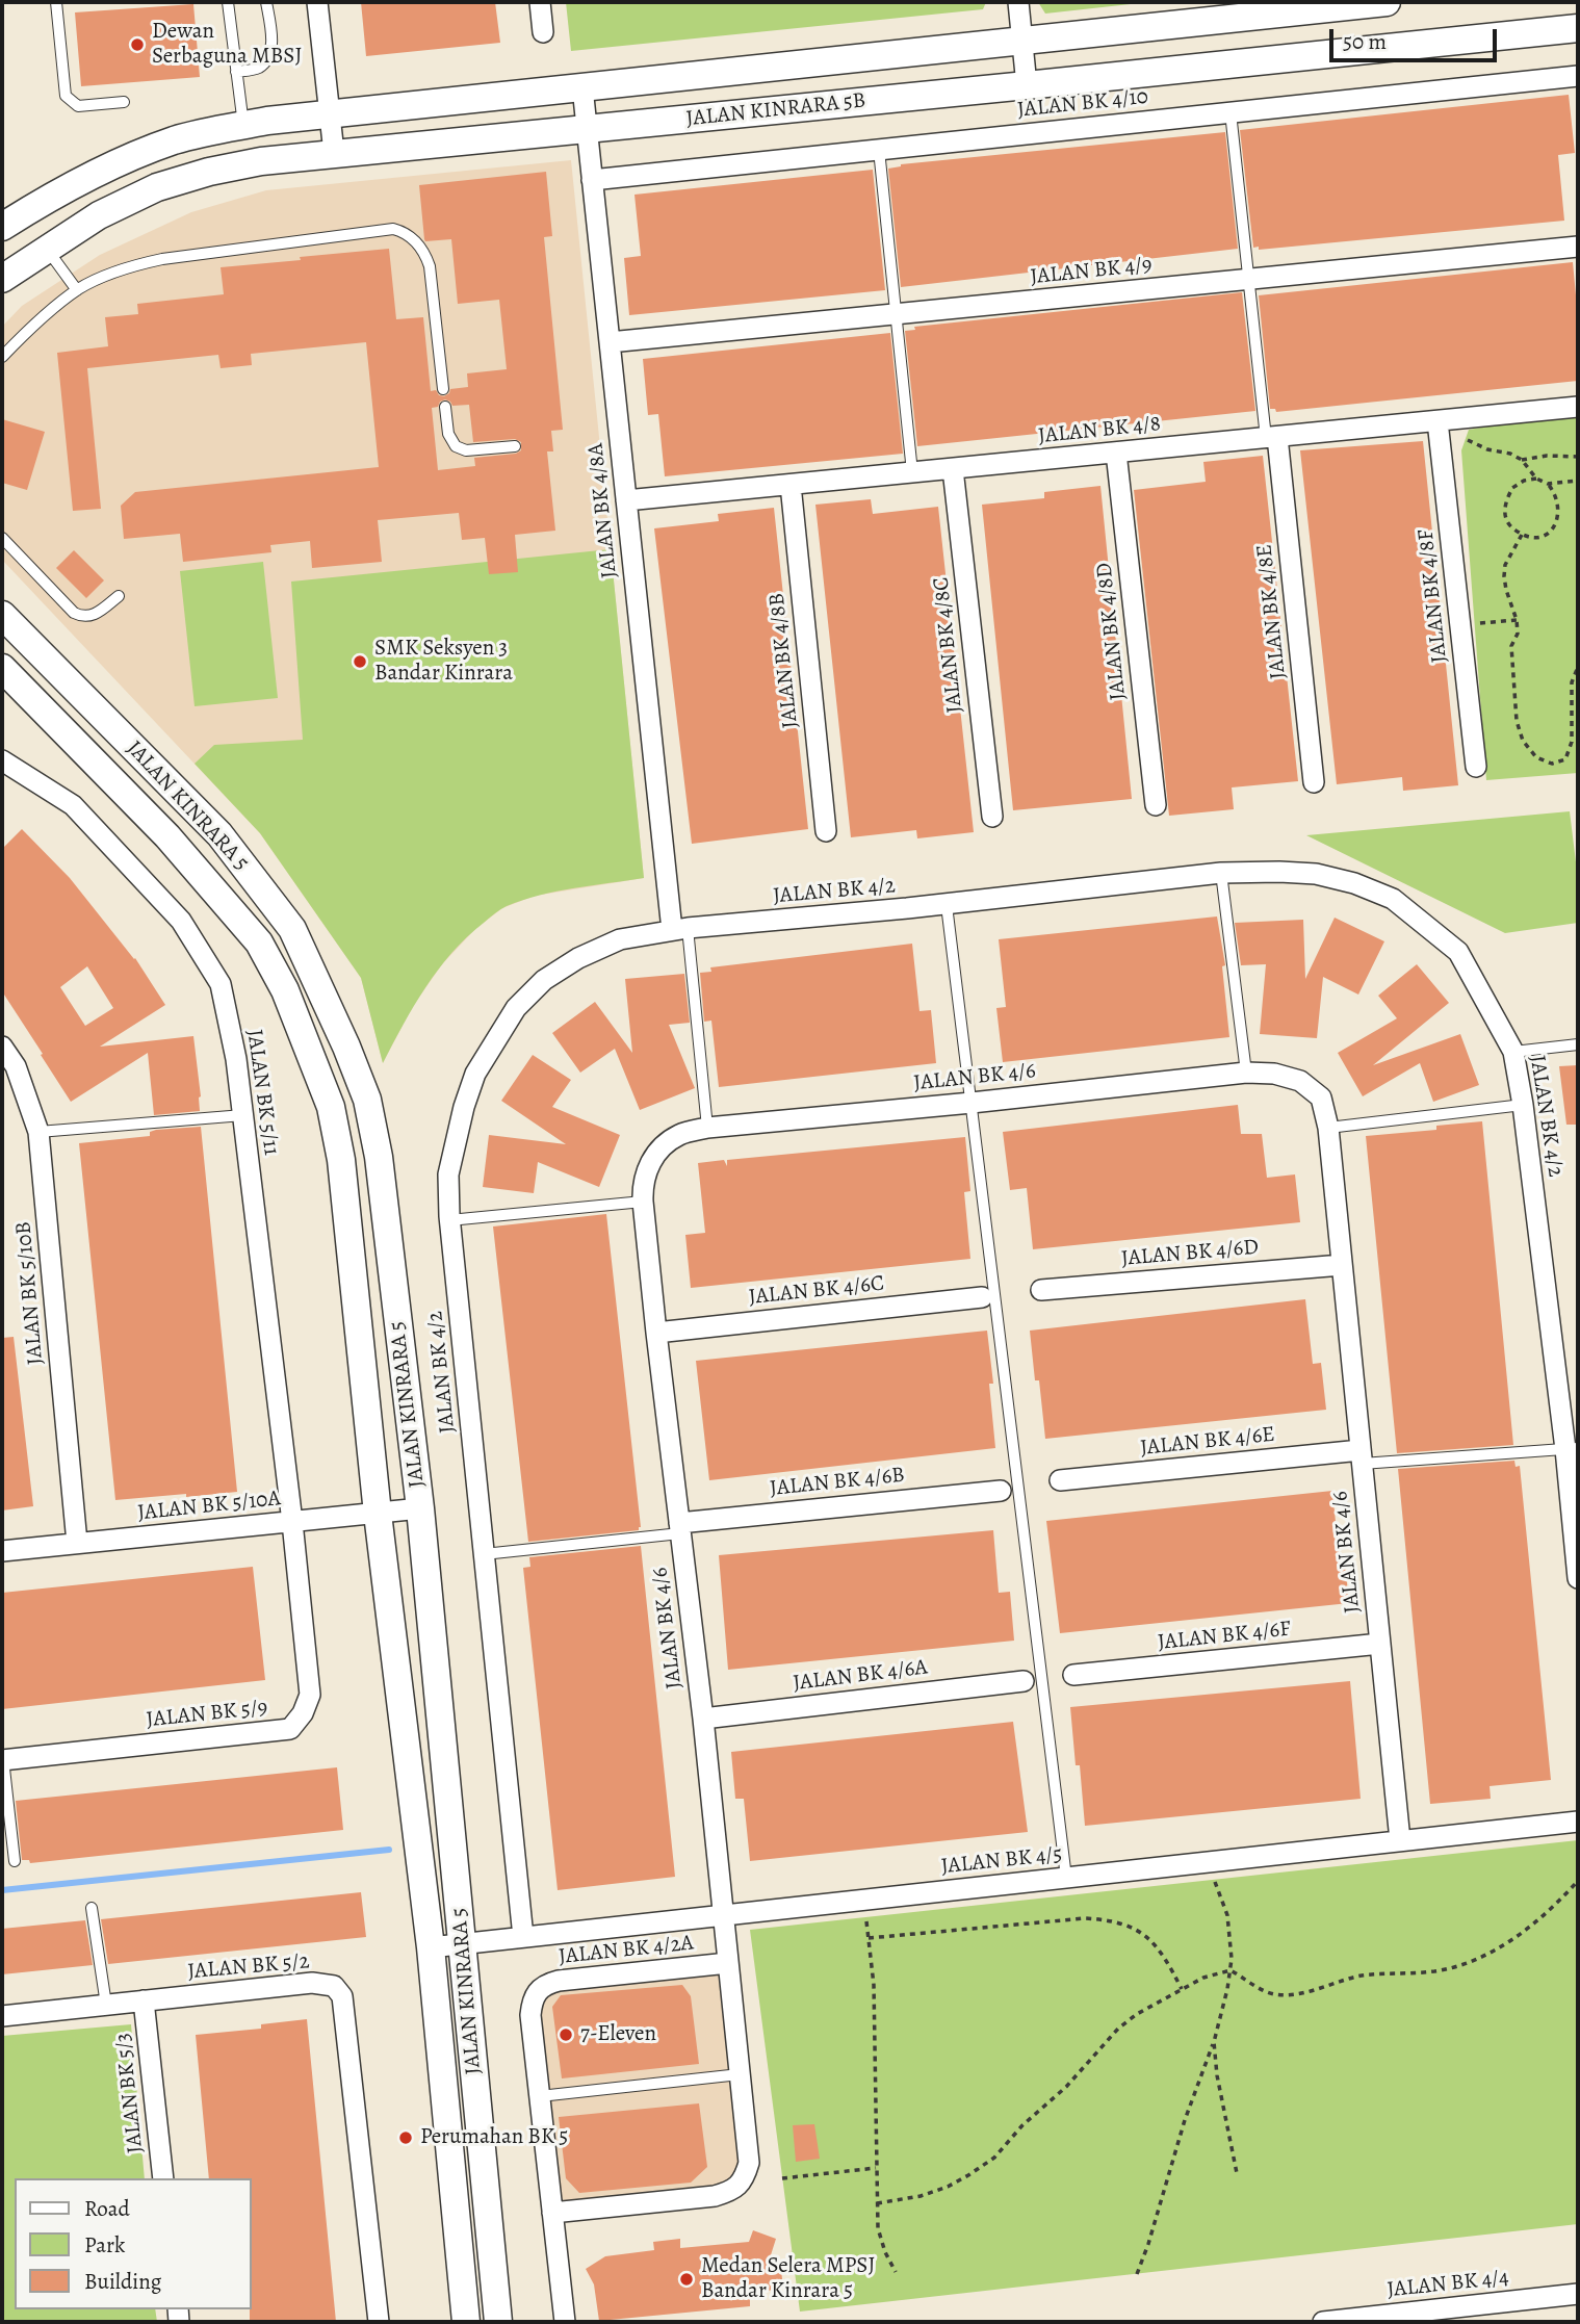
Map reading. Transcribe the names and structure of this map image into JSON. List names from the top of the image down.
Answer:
{
  "streets": {
    "main road": ["JALAN KINRARA 5B", "JALAN KINRARA 5"],
    "street": [
      "JALAN BK 4/10",
      "JALAN BK 4/9",
      "JALAN BK 4/8",
      "JALAN BK 4/8A",
      "JALAN BK 4/8F",
      "JALAN BK 4/8E",
      "JALAN BK 4/8D",
      "JALAN BK 4/8C",
      "JALAN BK 4/8B",
      "JALAN BK 4/2",
      "JALAN BK 4/6",
      "JALAN BK 5/11",
      "JALAN BK 4/6D",
      "JALAN BK 4/6C",
      "JALAN BK 5/10B",
      "JALAN BK 4/6E",
      "JALAN BK 4/6B",
      "JALAN BK 5/10A",
      "JALAN BK 4/6F",
      "JALAN BK 4/6A",
      "JALAN BK 5/9",
      "JALAN BK 4/5",
      "JALAN BK 4/2A",
      "JALAN BK 5/2",
      "JALAN BK 5/3",
      "JALAN BK 4/4"
    ]
  },
  "crossings": [
    ["JALAN BK 4/10", "JALAN BK 4/8A"],
    ["JALAN KINRARA 5B", "JALAN BK 4/8A"],
    ["JALAN BK 4/9", "JALAN BK 4/8A"],
    ["JALAN BK 4/8", "JALAN BK 4/8A"],
    ["JALAN BK 4/8", "JALAN BK 4/8F"],
    ["JALAN BK 4/8", "JALAN BK 4/8E"],
    ["JALAN BK 4/8", "JALAN BK 4/8D"],
    ["JALAN BK 4/8", "JALAN BK 4/8C"],
    ["JALAN BK 4/8", "JALAN BK 4/8B"],
    ["JALAN BK 4/8A", "JALAN BK 4/2"],
    ["JALAN KINRARA 5", "JALAN BK 5/10A"],
    ["JALAN KINRARA 5", "JALAN BK 4/5"],
    ["JALAN BK 4/2", "JALAN BK 4/5"],
    ["JALAN BK 4/6", "JALAN BK 4/6D"],
    ["JALAN BK 4/6", "JALAN BK 4/6C"],
    ["JALAN BK 4/6", "JALAN BK 4/6E"],
    ["JALAN BK 4/6", "JALAN BK 4/6B"],
    ["JALAN BK 4/6", "JALAN BK 4/6F"],
    ["JALAN BK 4/6", "JALAN BK 4/6A"],
    ["JALAN BK 4/6", "JALAN BK 4/5"],
    ["JALAN BK 4/6", "JALAN BK 4/2A"],
    ["JALAN BK 5/11", "JALAN BK 5/10A"],
    ["JALAN BK 5/11", "JALAN BK 5/9"],
    ["JALAN BK 5/10B", "JALAN BK 5/10A"],
    ["JALAN BK 5/10A", "JALAN BK 5/9"],
    ["JALAN BK 4/5", "JALAN BK 4/2A"],
    ["JALAN BK 5/2", "JALAN BK 5/3"]
  ],
  "places": [
    "Dewan Serbaguna MBSJ",
    "SMK Seksyen 3 Bandar Kinrara",
    "7-Eleven",
    "Perumahan BK 5",
    "Medan Selera MPSJ Bandar Kinrara 5"
  ],
  "legend": ["Road", "Park", "Building"],
  "scale_bar": "50 m"
}
